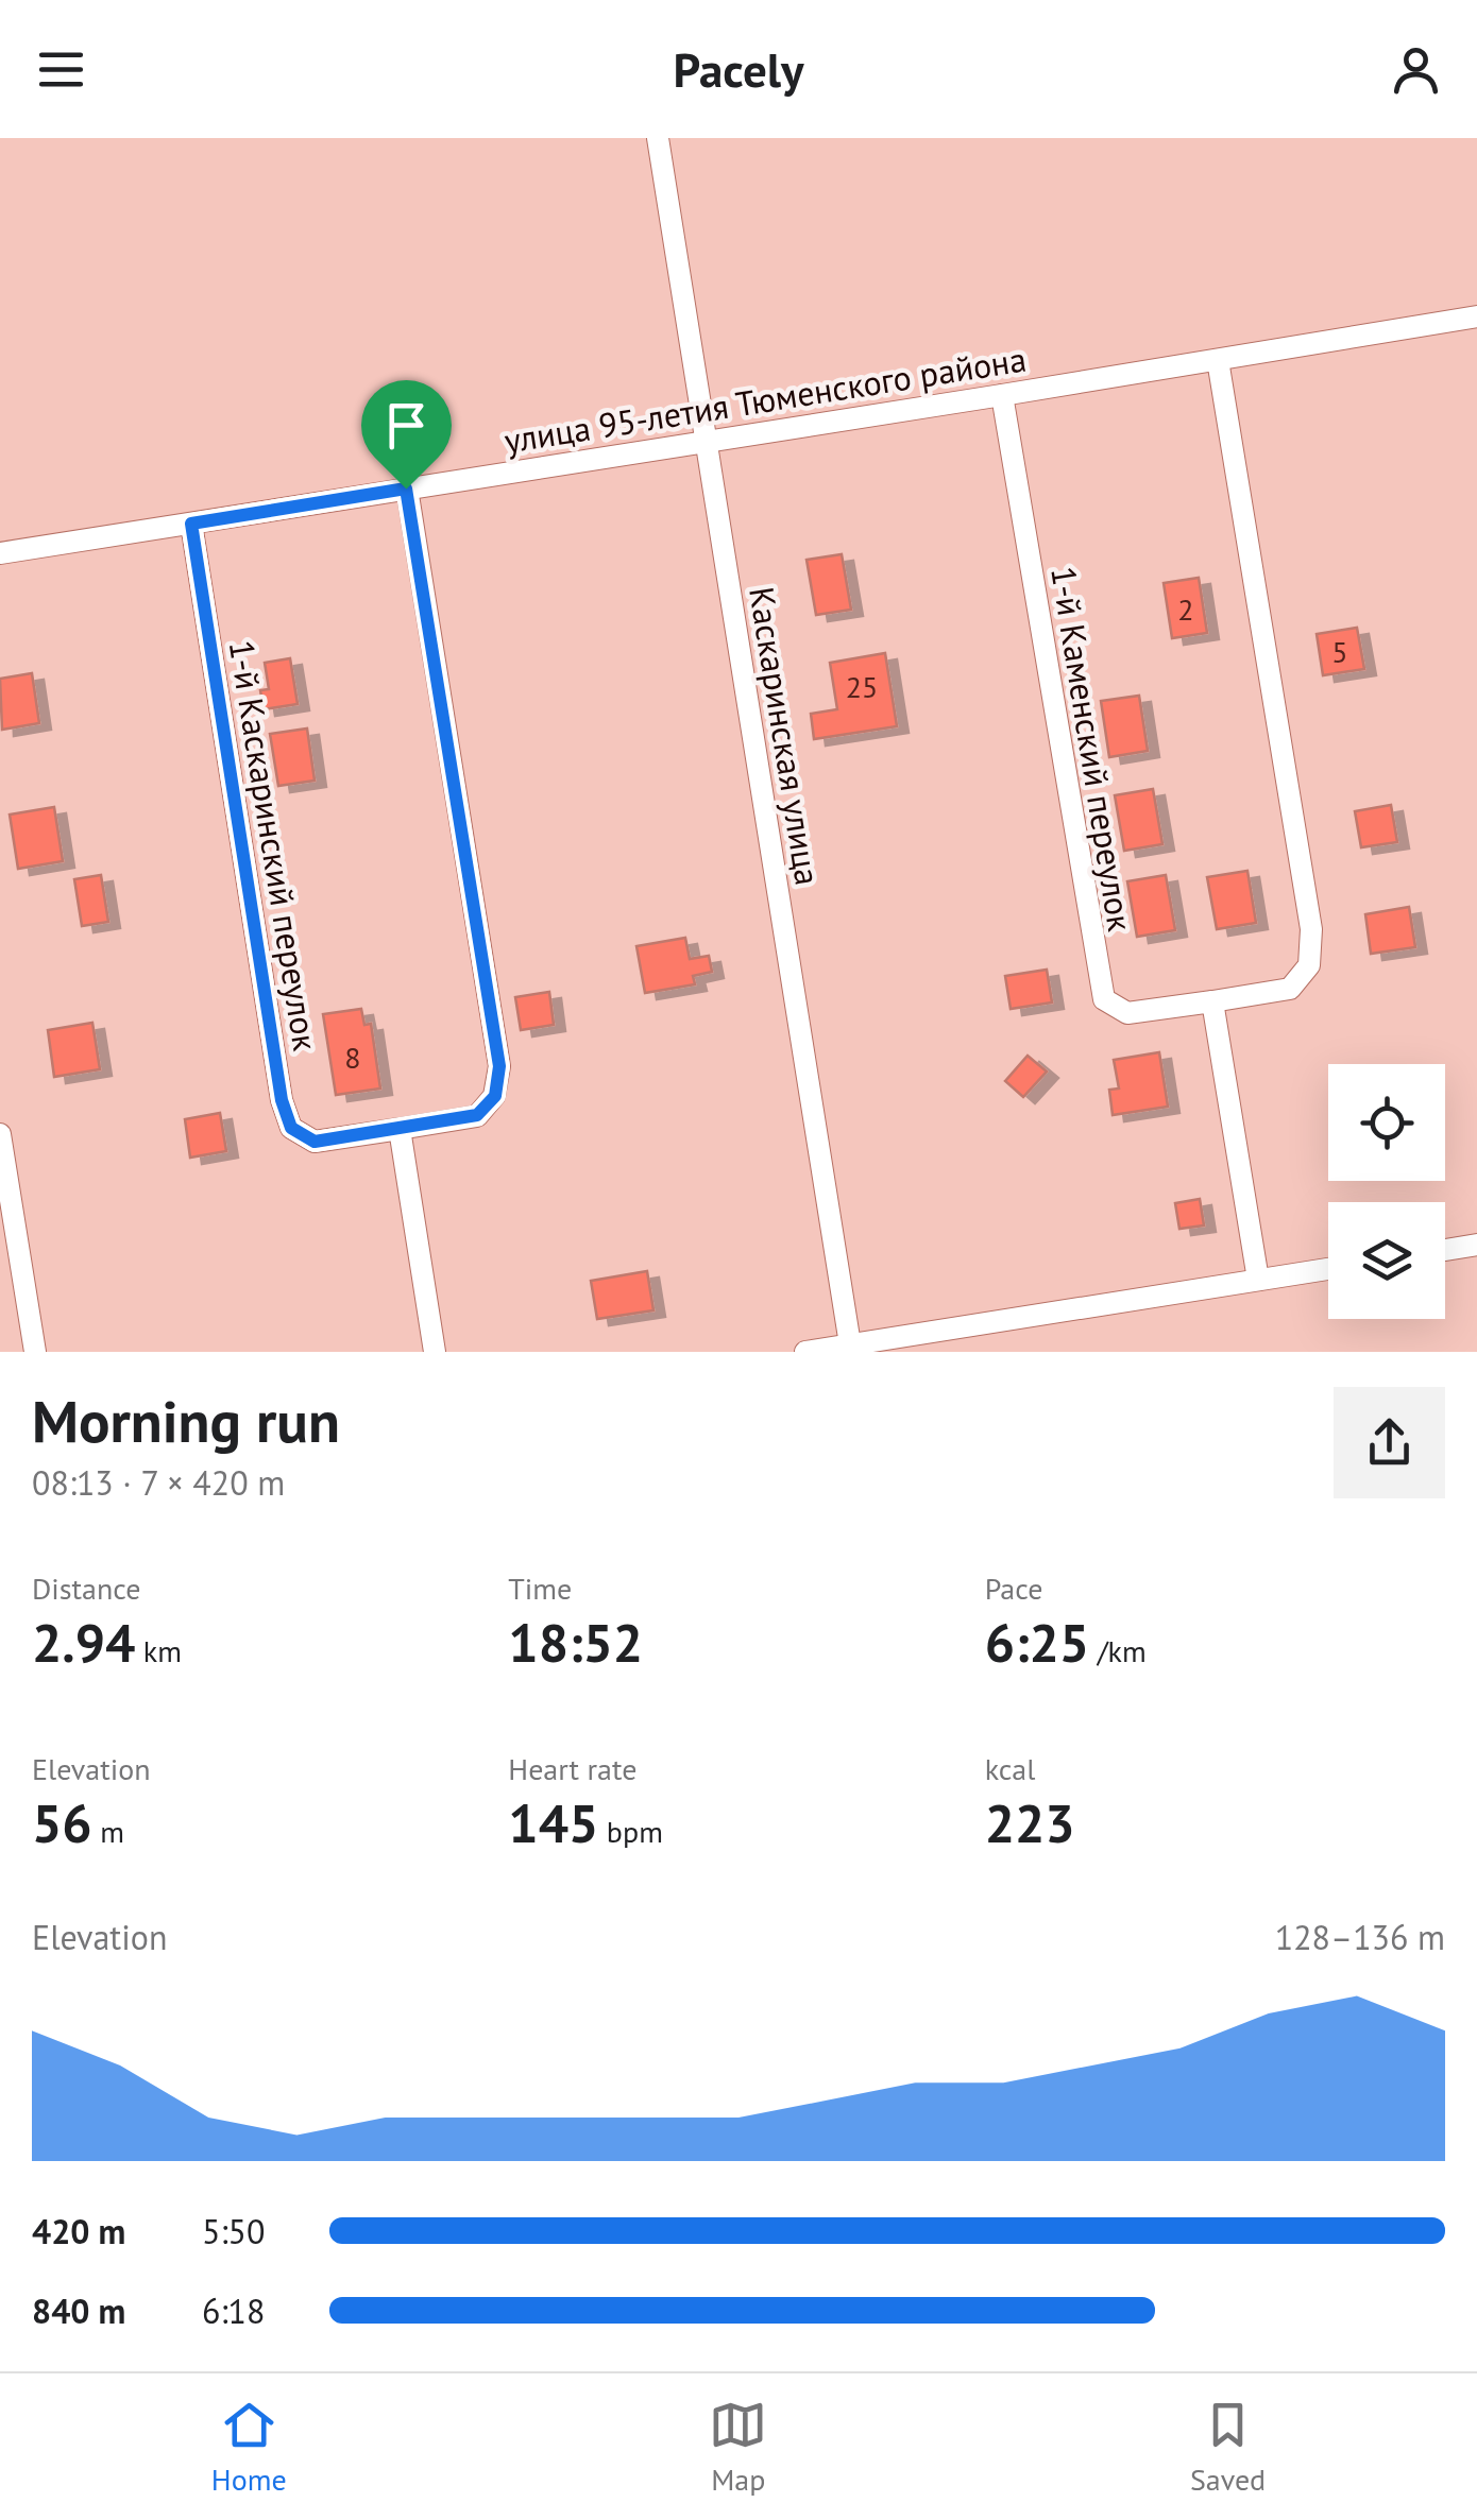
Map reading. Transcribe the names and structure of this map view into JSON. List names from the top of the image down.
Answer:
{
  "streets": {
    "street": [
      "улица 95-летия Тюменского района",
      "Каскаринская улица",
      "1-й Каменский переулок",
      "1-й Каскаринский переулок"
    ]
  },
  "crossings": [
    ["улица 95-летия Тюменского района", "Каскаринская улица"],
    ["улица 95-летия Тюменского района", "1-й Каменский переулок"],
    ["улица 95-летия Тюменского района", "1-й Каскаринский переулок"]
  ],
  "house_numbers": [
    "2",
    "5",
    "25",
    "8"
  ],
  "page": {
    "header": "Pacely",
    "heading": ["Morning run", "08:13 · 7 × 420 m"],
    "stats": [
      ["Distance", "2.94 km"],
      ["Time", "18:52"],
      ["Pace", "6:25 /km"],
      ["Elevation", "56 m"],
      ["Heart rate", "145 bpm"],
      ["kcal", "223"]
    ],
    "chart": ["Elevation", "128–136 m"],
    "list": [
      {
        "name": "420 m",
        "note": "5:50"
      },
      {
        "name": "840 m",
        "note": "6:18"
      }
    ],
    "tabs": ["Home", "Map", "Saved"]
  }
}
